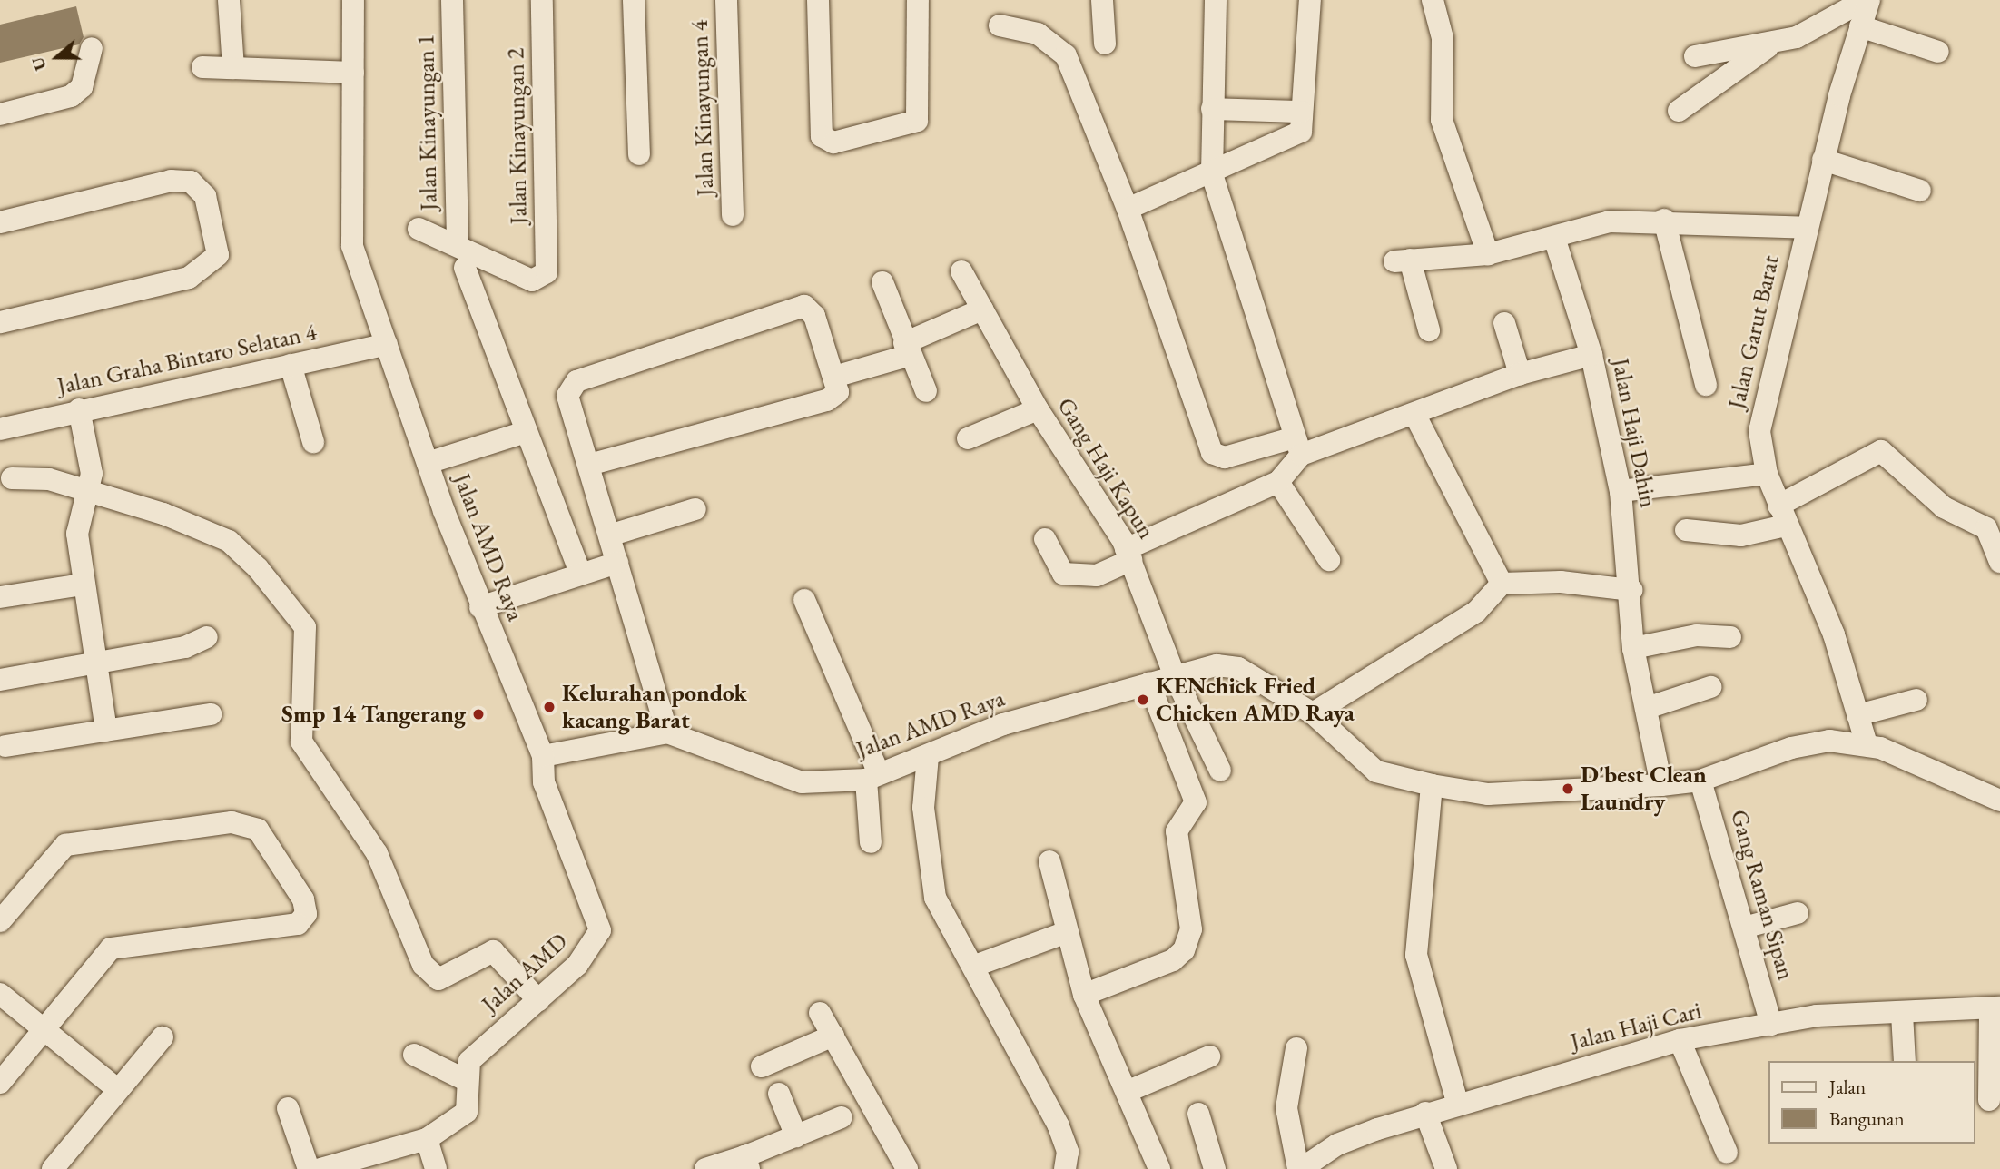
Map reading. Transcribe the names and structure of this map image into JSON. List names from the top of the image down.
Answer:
{
  "streets": {
    "street": [
      "Jalan Kinayungan 4",
      "Jalan Kinayungan 1",
      "Jalan Kinayungan 2",
      "Jalan Garut Barat",
      "Jalan Graha Bintaro Selatan 4",
      "Jalan Haji Dahin",
      "Gang Haji Kapun",
      "Jalan AMD Raya",
      "Gang Raman Sipan",
      "Jalan AMD",
      "Jalan Haji Cari"
    ]
  },
  "crossings": [
    ["Jalan Kinayungan 1", "Jalan Kinayungan 2"],
    ["Jalan Garut Barat", "Jalan AMD Raya"],
    ["Jalan Graha Bintaro Selatan 4", "Jalan AMD Raya"],
    ["Jalan Haji Dahin", "Jalan AMD Raya"],
    ["Gang Haji Kapun", "Jalan AMD Raya"],
    ["Jalan AMD Raya", "Gang Raman Sipan"],
    ["Jalan AMD Raya", "Jalan AMD"],
    ["Gang Raman Sipan", "Jalan Haji Cari"]
  ],
  "places": [
    "KENchick Fried Chicken AMD Raya",
    "Kelurahan pondok kacang Barat",
    "Smp 14 Tangerang",
    "D'best Clean Laundry"
  ],
  "legend": ["Jalan", "Bangunan"],
  "north": "left"
}
